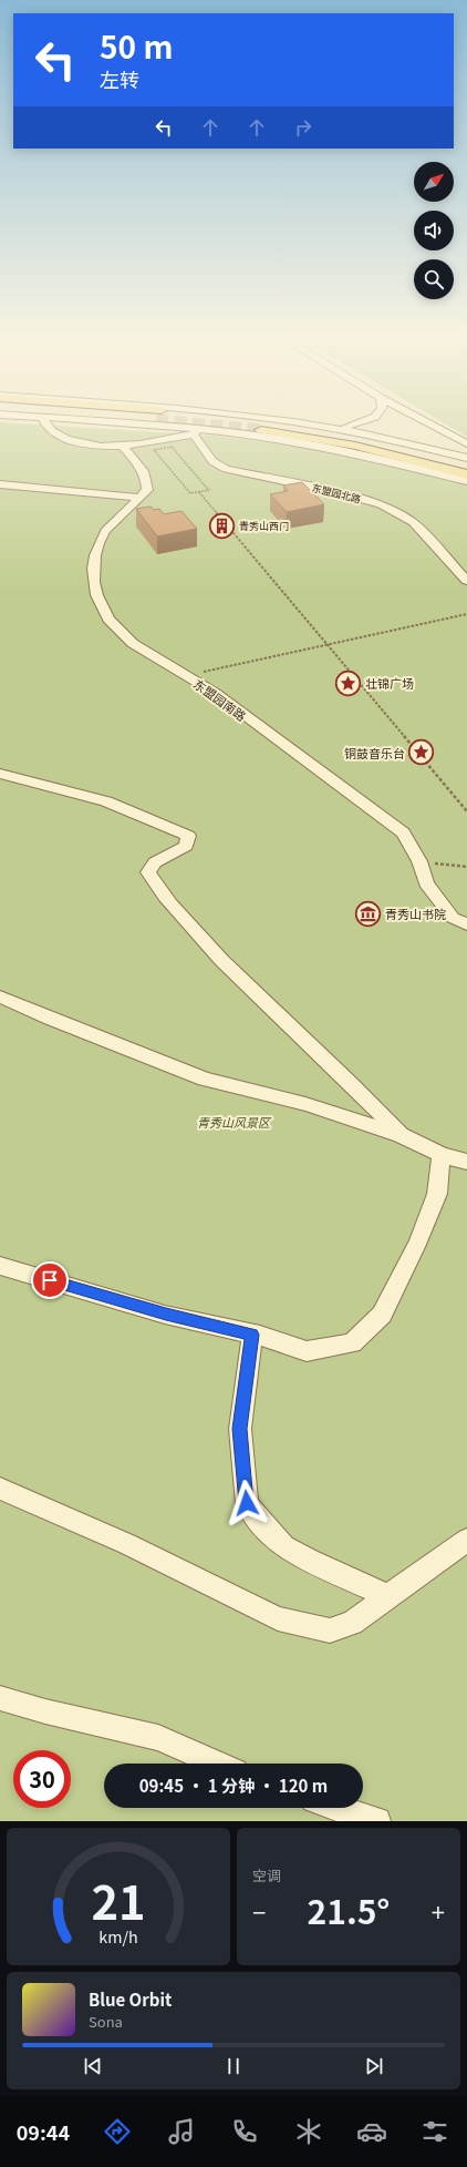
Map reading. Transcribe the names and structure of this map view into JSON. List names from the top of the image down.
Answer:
{
  "streets": {
    "street": ["东盟园北路", "东盟园南路"]
  },
  "parks": ["青秀山风景区"],
  "places": {
    "building": ["青秀山西门"],
    "place": ["壮锦广场", "铜鼓音乐台"],
    "museum": ["青秀山书院"]
  },
  "north": "top right",
  "page": {
    "turn": ["50 m", "左转"],
    "limit": "30",
    "trip": "09:45 · 1 分钟 · 120 m",
    "tile": "空调",
    "heat": ["−", "21.5°", "+"],
    "song": ["Blue Orbit", "Sona"],
    "tabs": "09:44",
    "gauge": ["21", "km/h"]
  }
}
